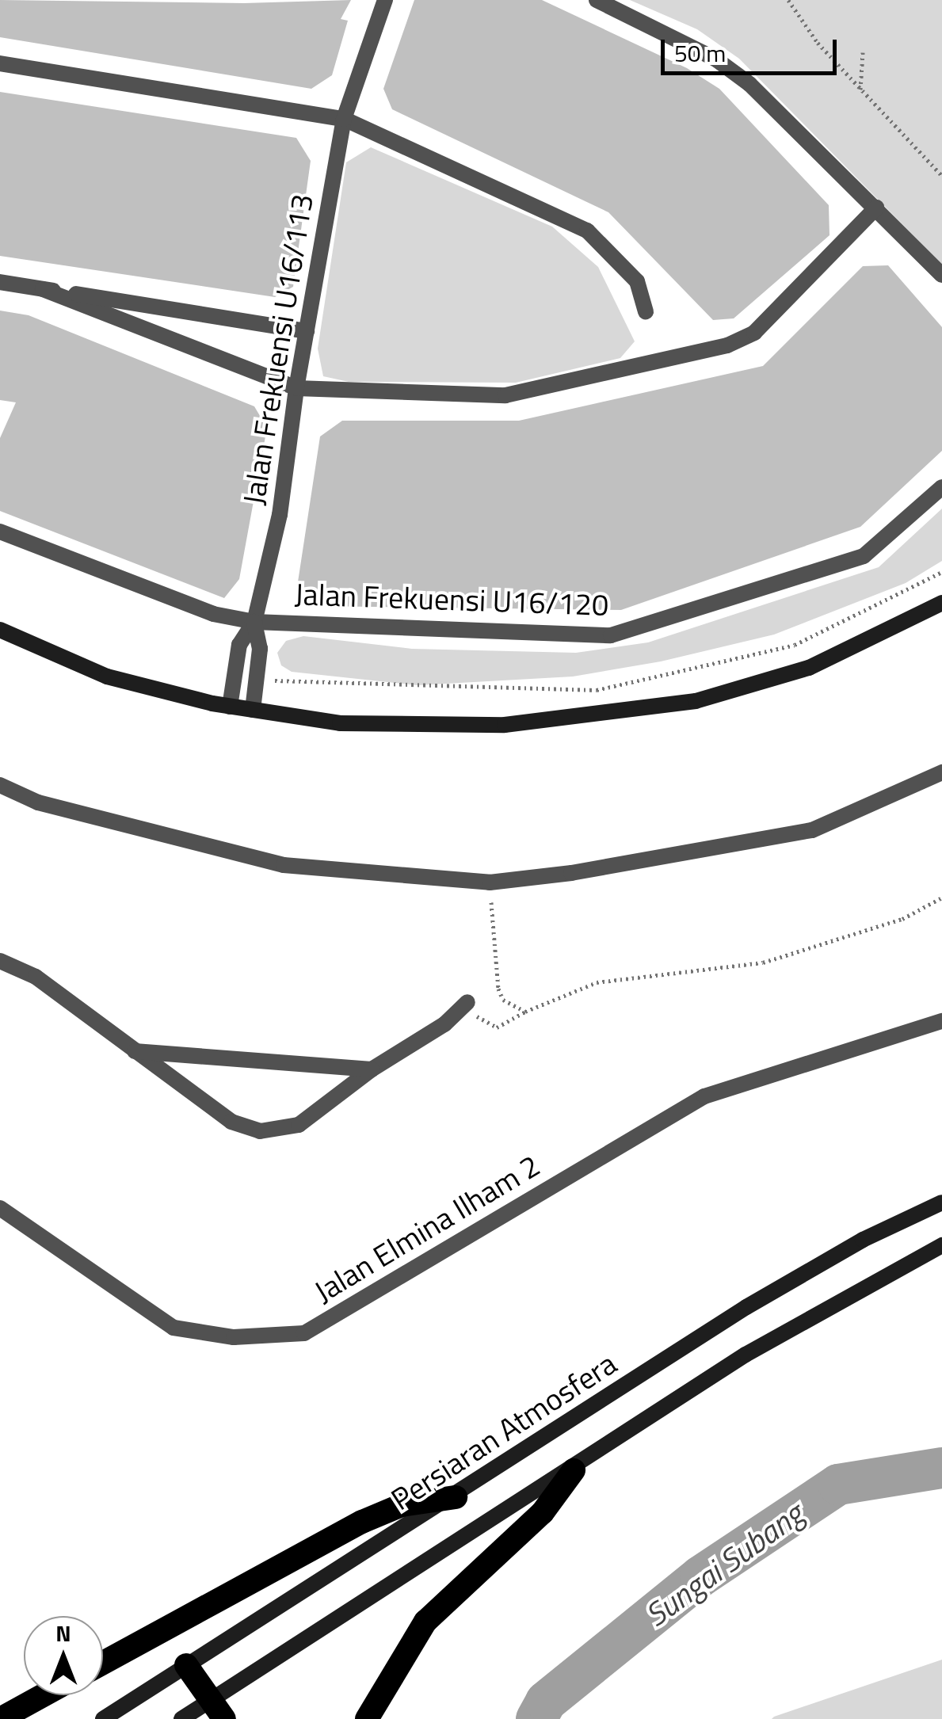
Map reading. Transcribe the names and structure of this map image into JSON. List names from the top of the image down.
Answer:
{
  "streets": {
    "main road": ["Persiaran Atmosfera"],
    "street": ["Jalan Frekuensi U16/113", "Jalan Frekuensi U16/120", "Jalan Elmina Ilham 2"]
  },
  "crossings": [
    ["Jalan Frekuensi U16/113", "Jalan Frekuensi U16/120"]
  ],
  "water": ["Sungai Subang"],
  "scale_bar": "50 m",
  "north": "top"
}
